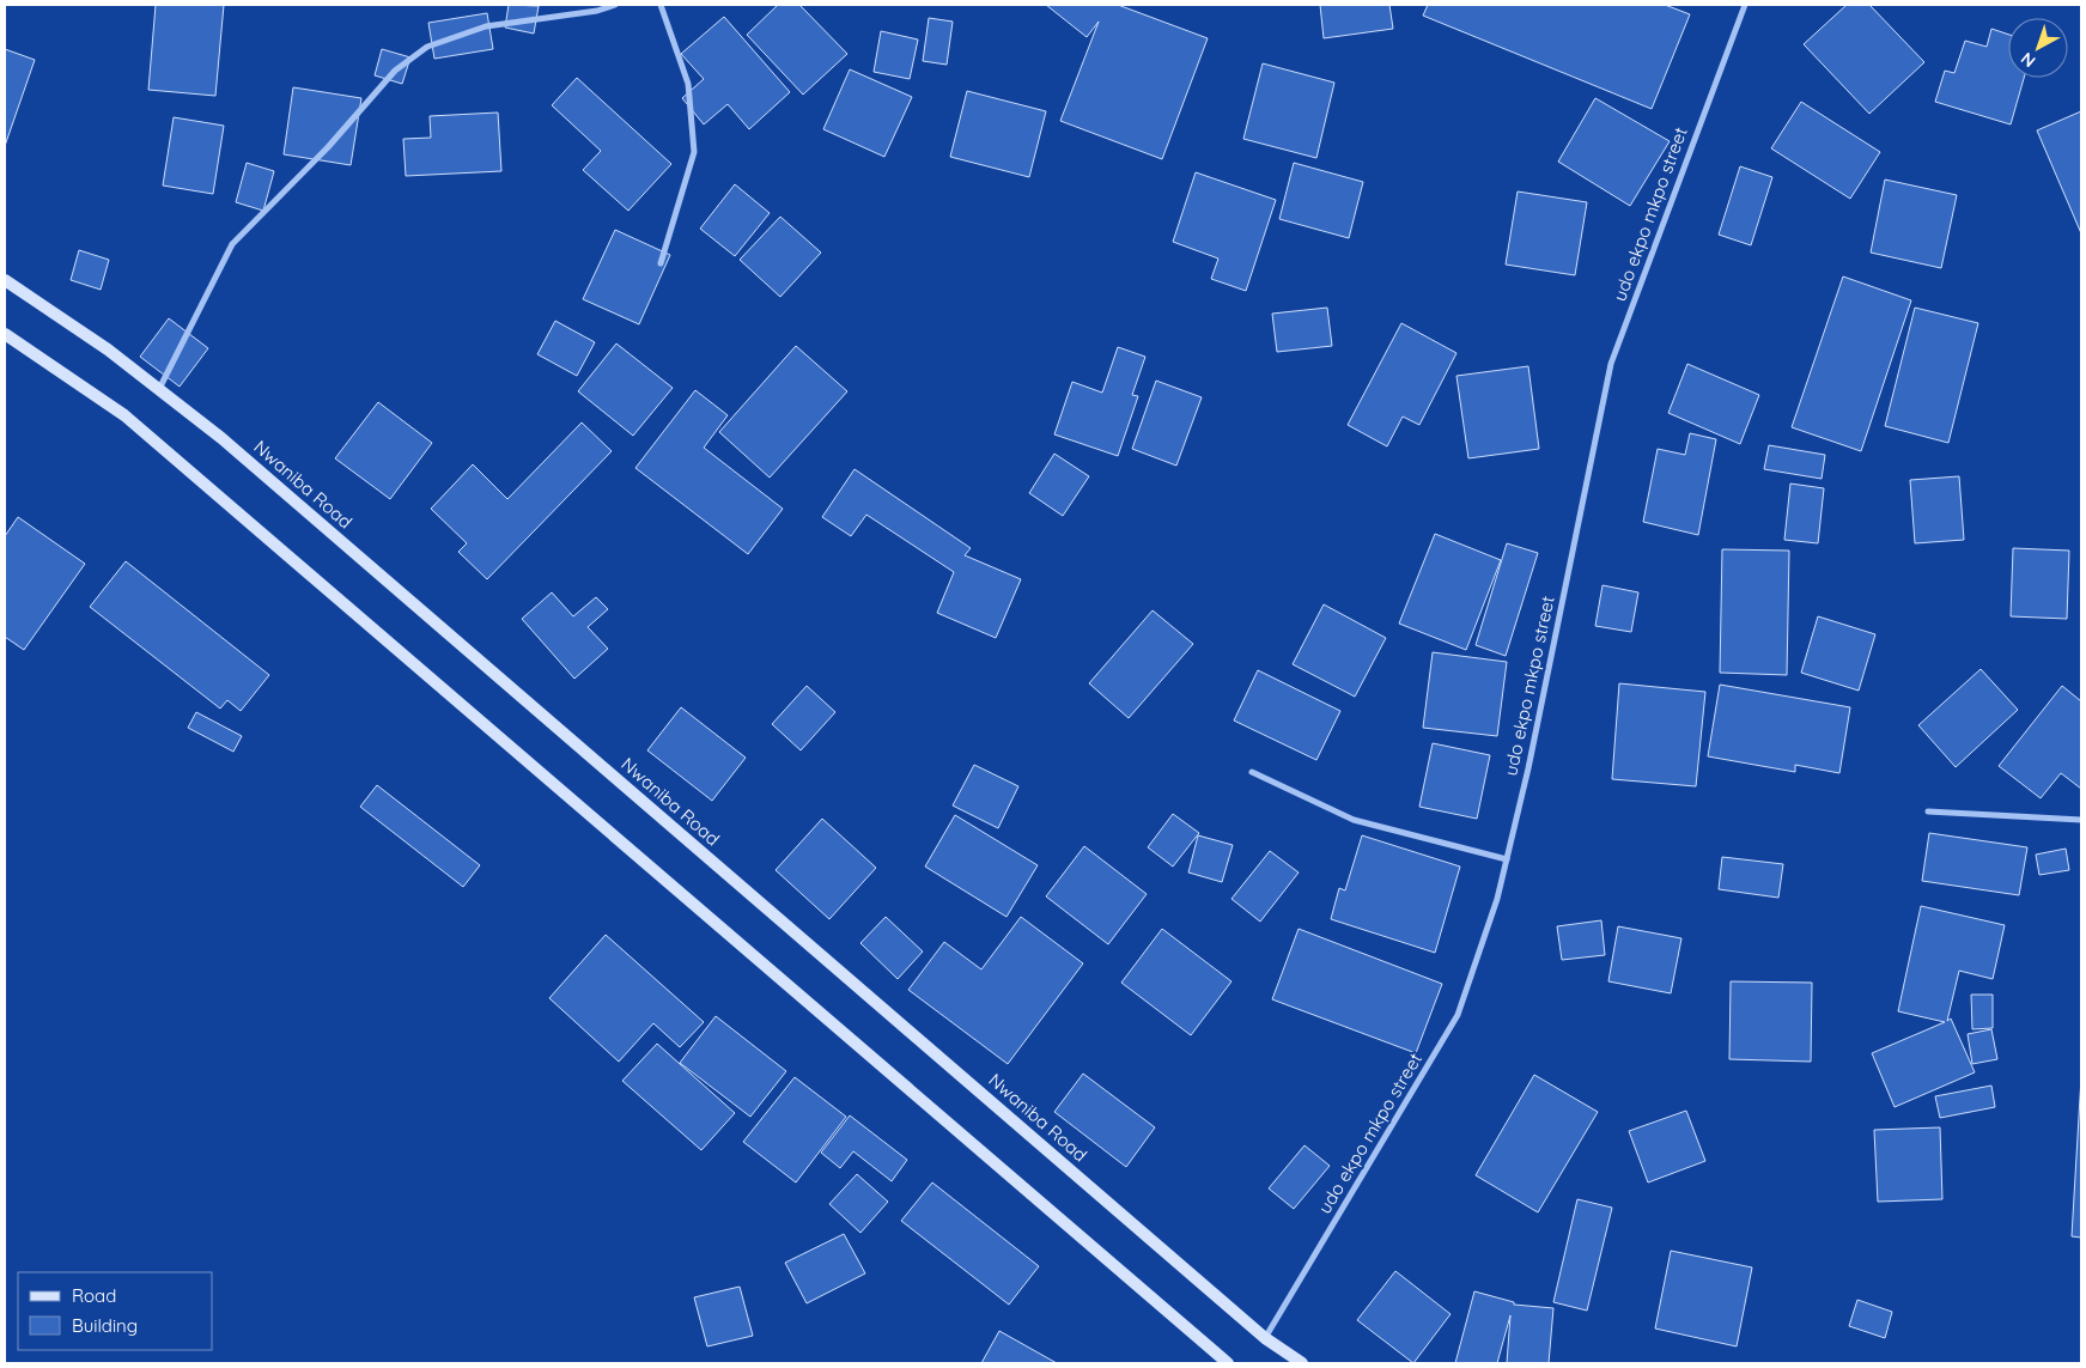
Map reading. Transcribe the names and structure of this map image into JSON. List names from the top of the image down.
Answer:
{
  "streets": {
    "main road": ["Nwaniba Road"],
    "street": ["udo ekpo mkpo street"]
  },
  "crossings": [
    ["udo ekpo mkpo street", "Nwaniba Road"]
  ],
  "legend": ["Road", "Building"],
  "north": "bottom left"
}
